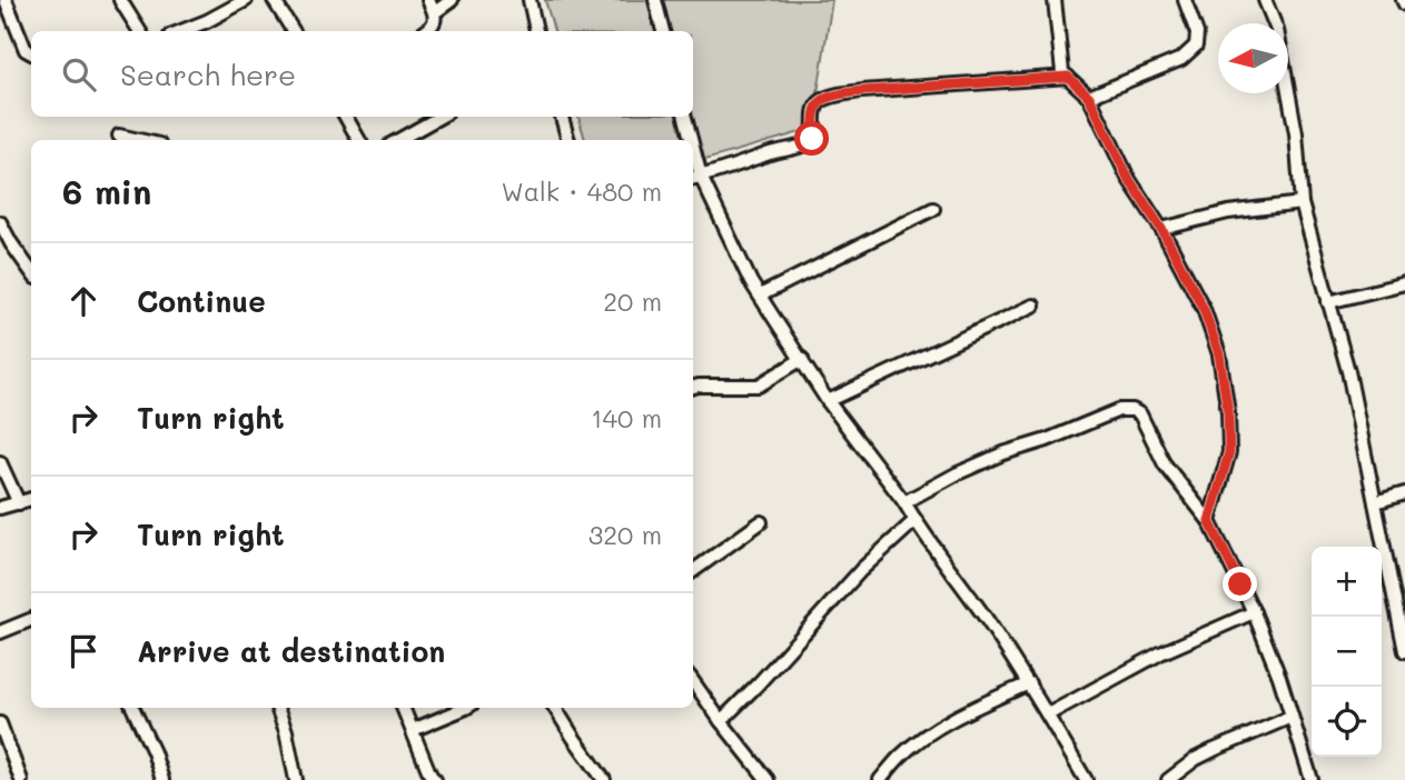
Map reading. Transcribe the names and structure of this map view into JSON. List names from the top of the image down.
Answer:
{
  "north": "left",
  "page": {
    "search": "Search here",
    "heading": ["6 min", "Walk · 480 m"],
    "list": [
      ["Continue", "20 m"],
      ["Turn right", "140 m"],
      ["Turn right", "320 m"],
      "Arrive at destination"
    ],
    "map_buttons": ["+", "−"]
  }
}
